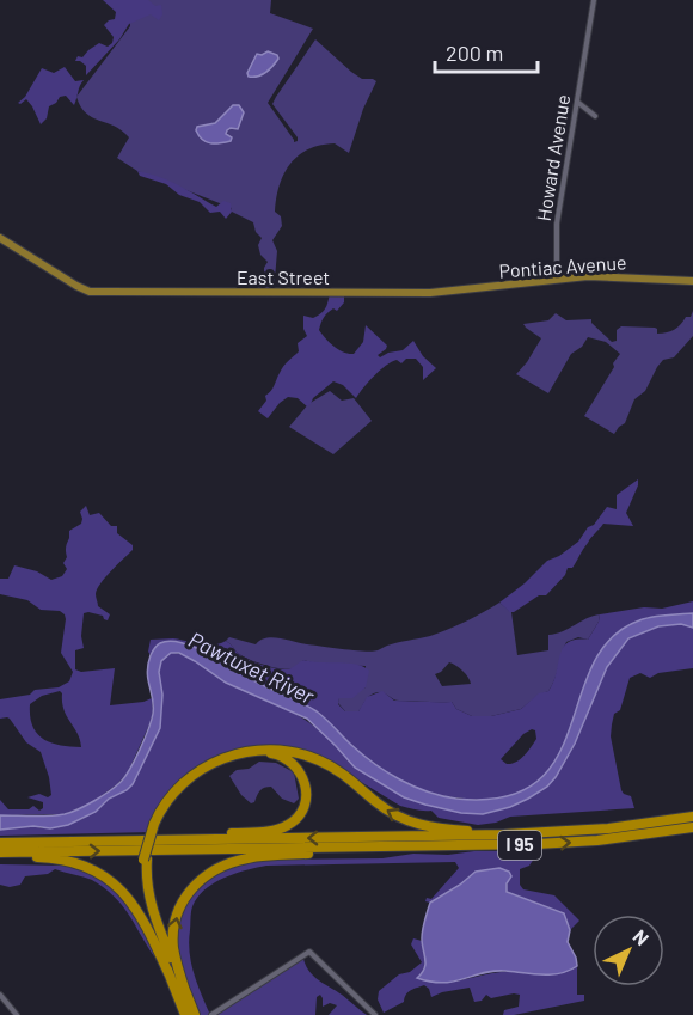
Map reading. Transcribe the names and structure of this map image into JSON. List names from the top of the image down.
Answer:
{
  "streets": {
    "highway": ["I 95"],
    "main road": ["Pontiac Avenue", "East Street"],
    "street": ["Howard Avenue"]
  },
  "crossings": [
    ["Howard Avenue", "Pontiac Avenue"],
    ["Pontiac Avenue", "East Street"]
  ],
  "water": ["Pawtuxet River"],
  "scale_bar": "200 m",
  "north": "top right"
}
